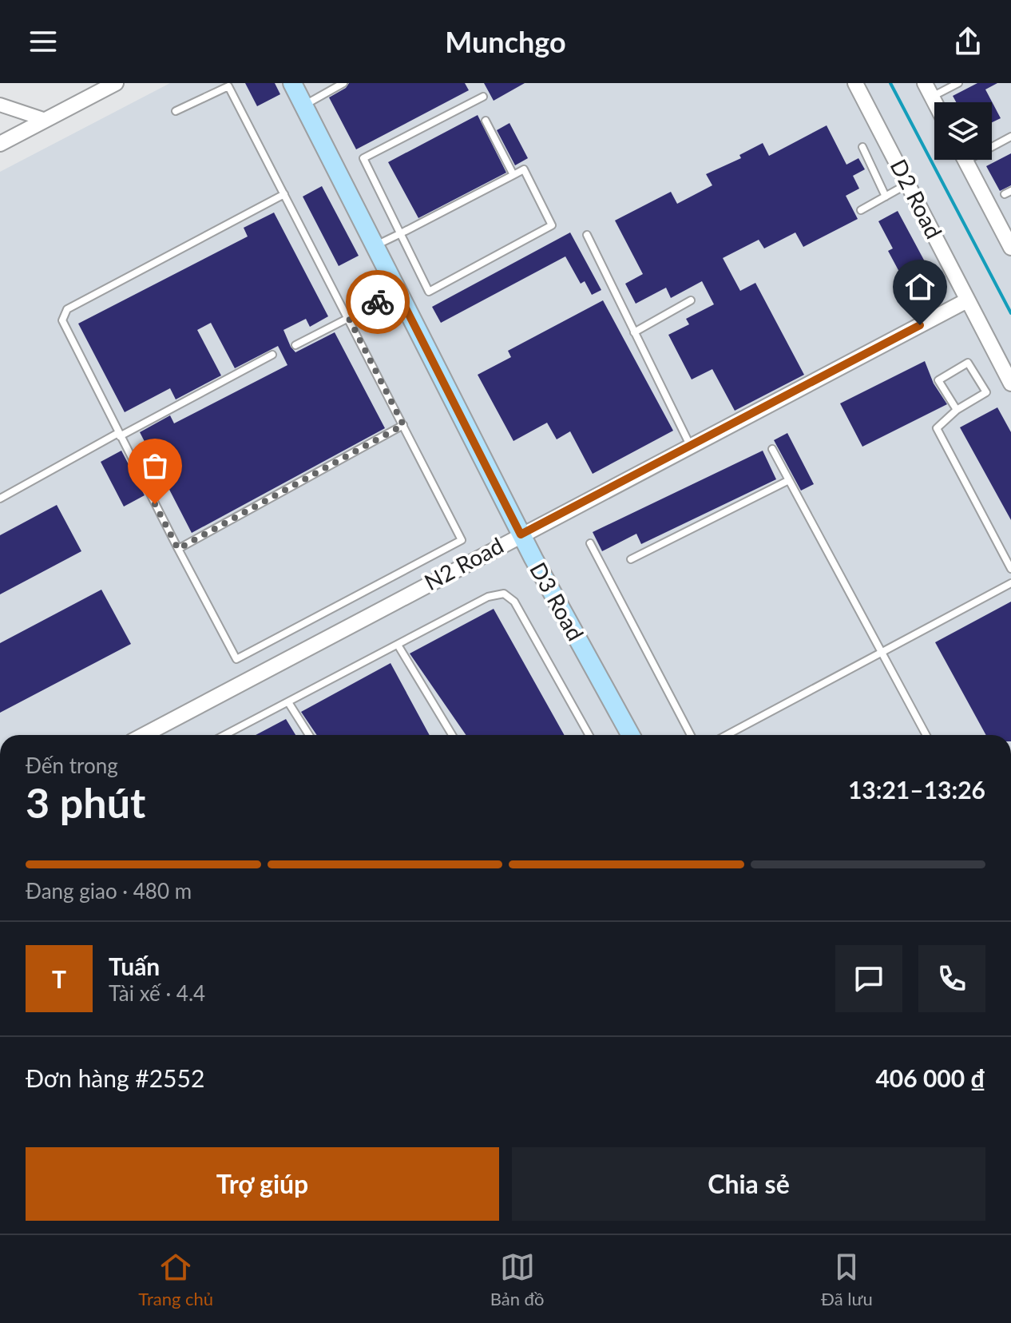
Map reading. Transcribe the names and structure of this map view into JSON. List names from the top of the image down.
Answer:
{
  "streets": {
    "main road": ["D3 Road"],
    "street": ["D2 Road", "N2 Road"]
  },
  "crossings": [
    ["D2 Road", "N2 Road"],
    ["N2 Road", "D3 Road"]
  ],
  "page": {
    "header": "Munchgo",
    "heading": ["3 phút", "Đến trong", "13:21–13:26"],
    "panel": [
      "Tuấn",
      "Tài xế · 4.4",
      "Đơn hàng #2552",
      "406 000 ₫"
    ],
    "bar": "Đang giao · 480 m",
    "round": "T",
    "buttons": ["Trợ giúp", "Chia sẻ"],
    "tabs": ["Trang chủ", "Bản đồ", "Đã lưu"]
  }
}
